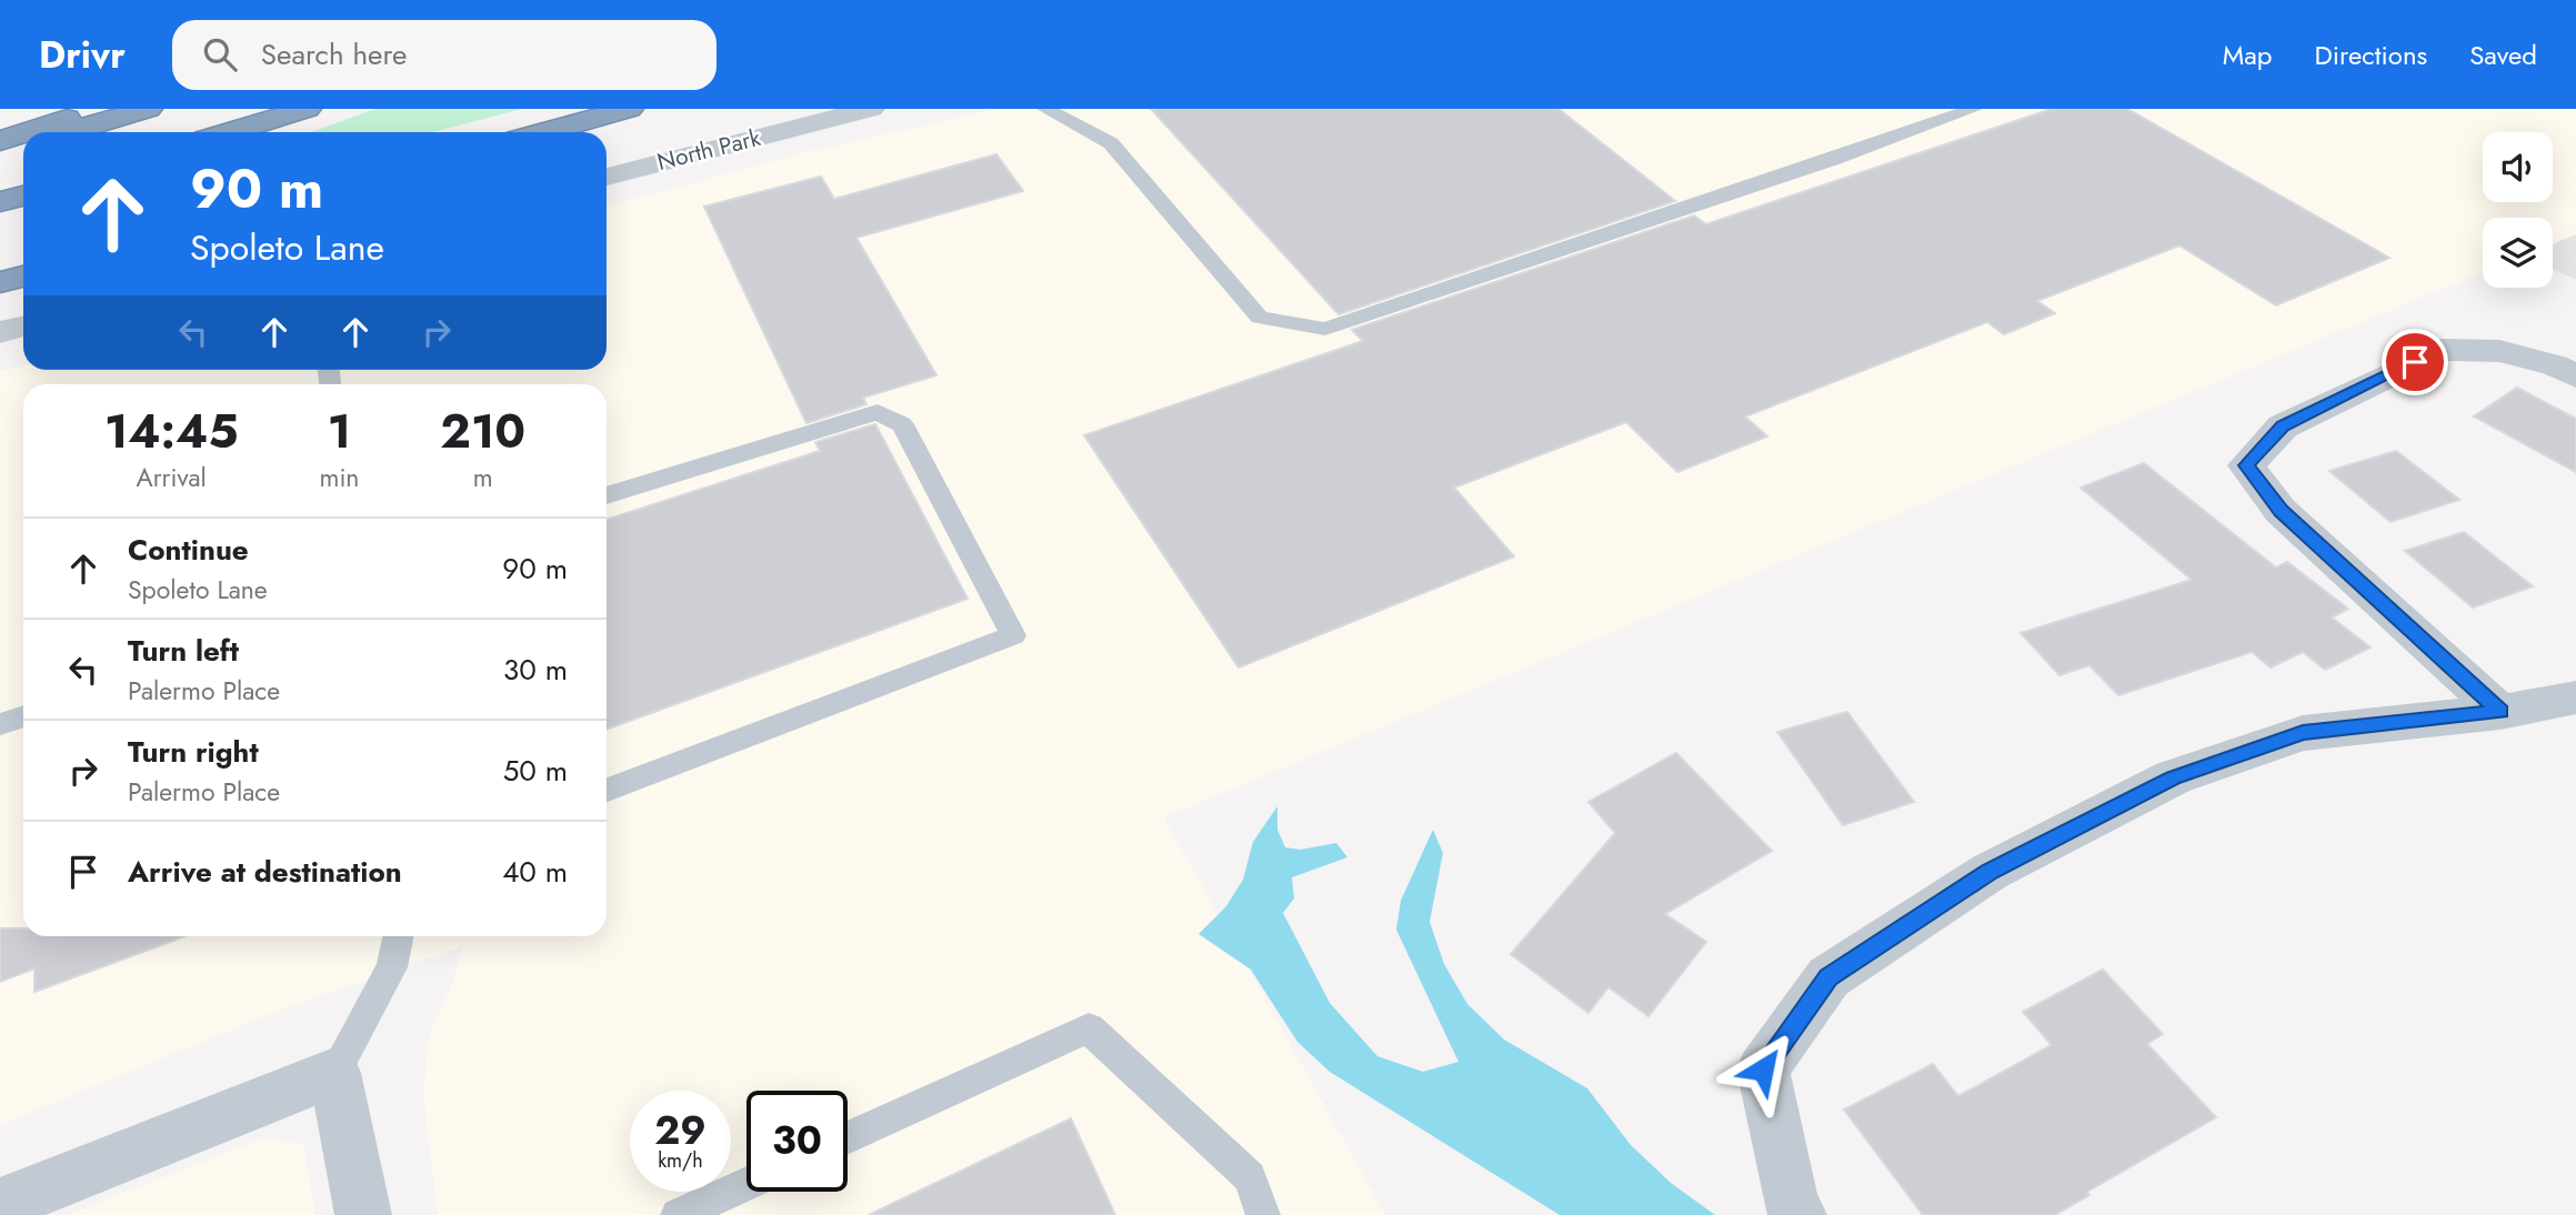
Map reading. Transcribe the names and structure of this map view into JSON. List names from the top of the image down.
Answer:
{
  "streets": {
    "street": ["North Park"]
  },
  "page": {
    "header": "Drivr",
    "search": "Search here",
    "nav": ["Map", "Directions", "Saved"],
    "turn": ["90 m", "Spoleto Lane"],
    "eta": [
      "14:45",
      "Arrival",
      "1",
      "min",
      "210",
      "m"
    ],
    "list": [
      {
        "name": "Continue",
        "note": "Spoleto Lane",
        "value": "90 m"
      },
      {
        "name": "Turn left",
        "note": "Palermo Place",
        "value": "30 m"
      },
      {
        "name": "Turn right",
        "note": "Palermo Place",
        "value": "50 m"
      },
      {
        "name": "Arrive at destination",
        "value": "40 m"
      }
    ],
    "speed": "29 km/h",
    "limit": "30"
  }
}
